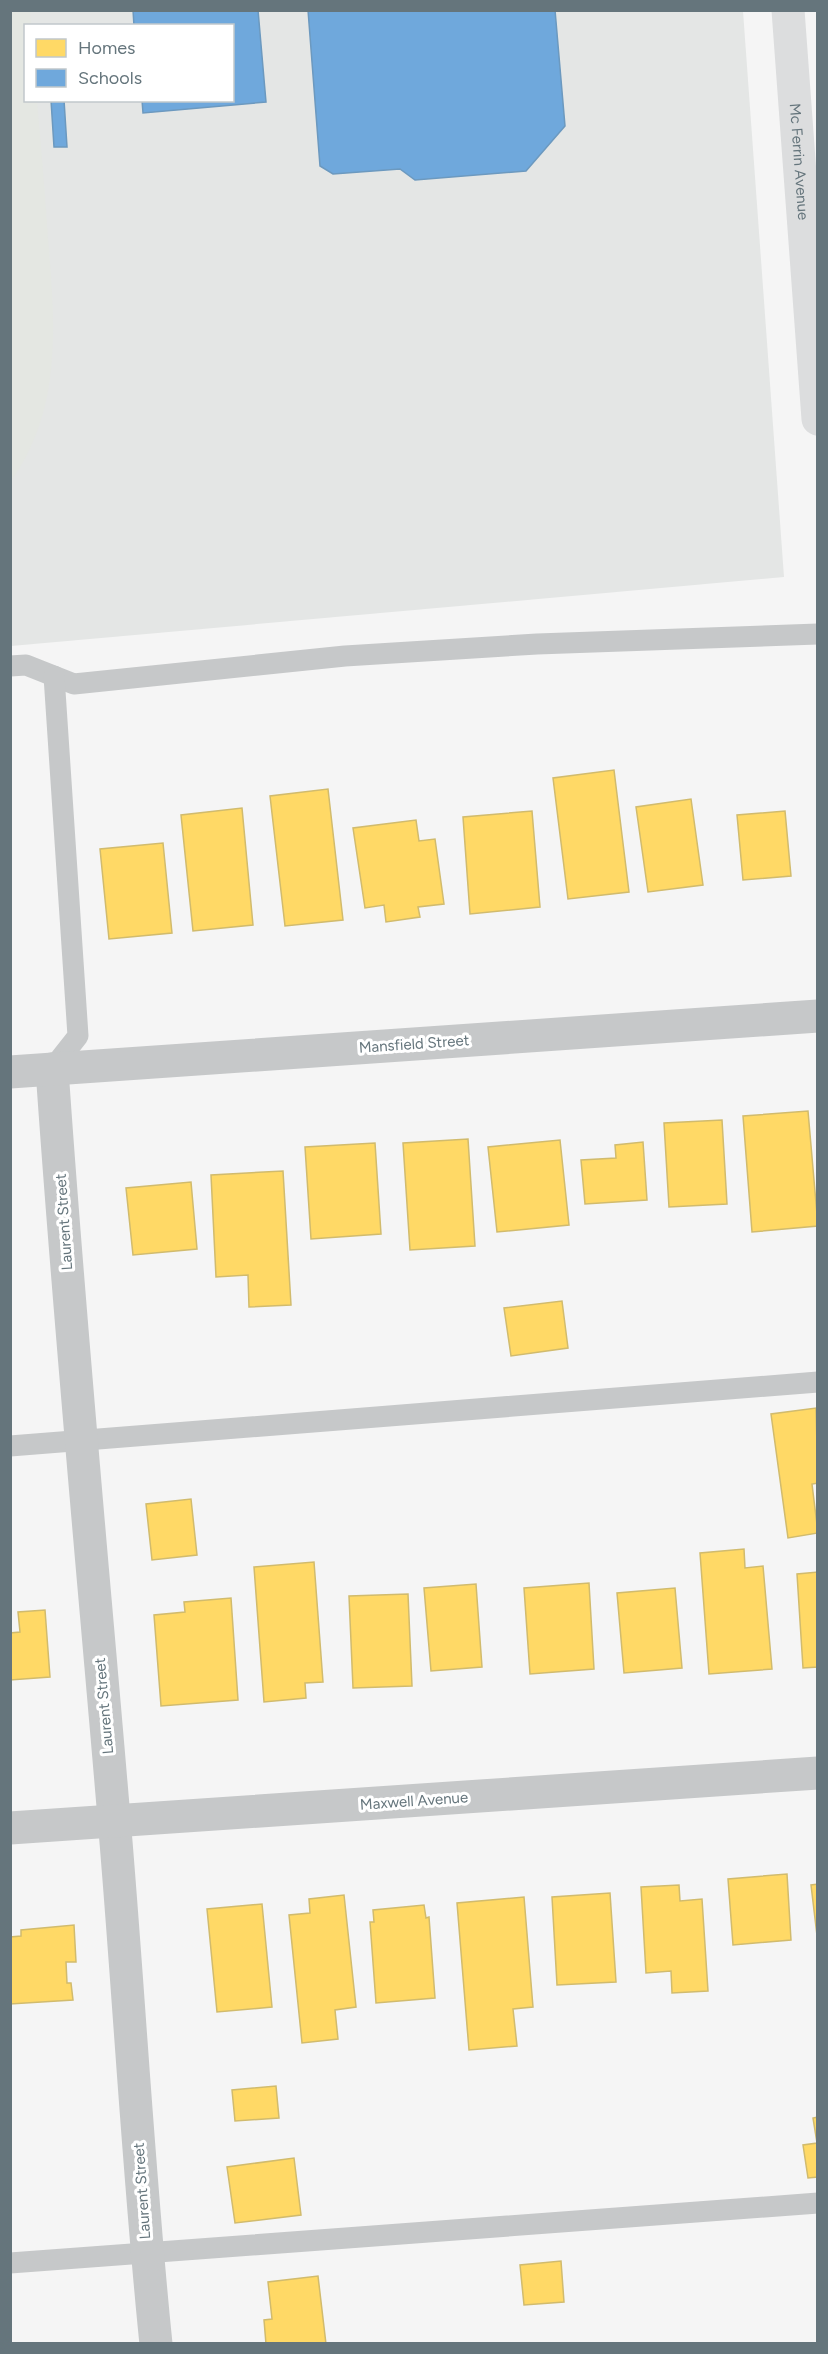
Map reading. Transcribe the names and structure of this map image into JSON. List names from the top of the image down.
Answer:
{
  "streets": {
    "street": [
      "Mc Ferrin Avenue",
      "Mansfield Street",
      "Laurent Street",
      "Maxwell Avenue"
    ]
  },
  "crossings": [
    ["Mansfield Street", "Laurent Street"],
    ["Laurent Street", "Maxwell Avenue"]
  ],
  "legend": ["Homes", "Schools"]
}
